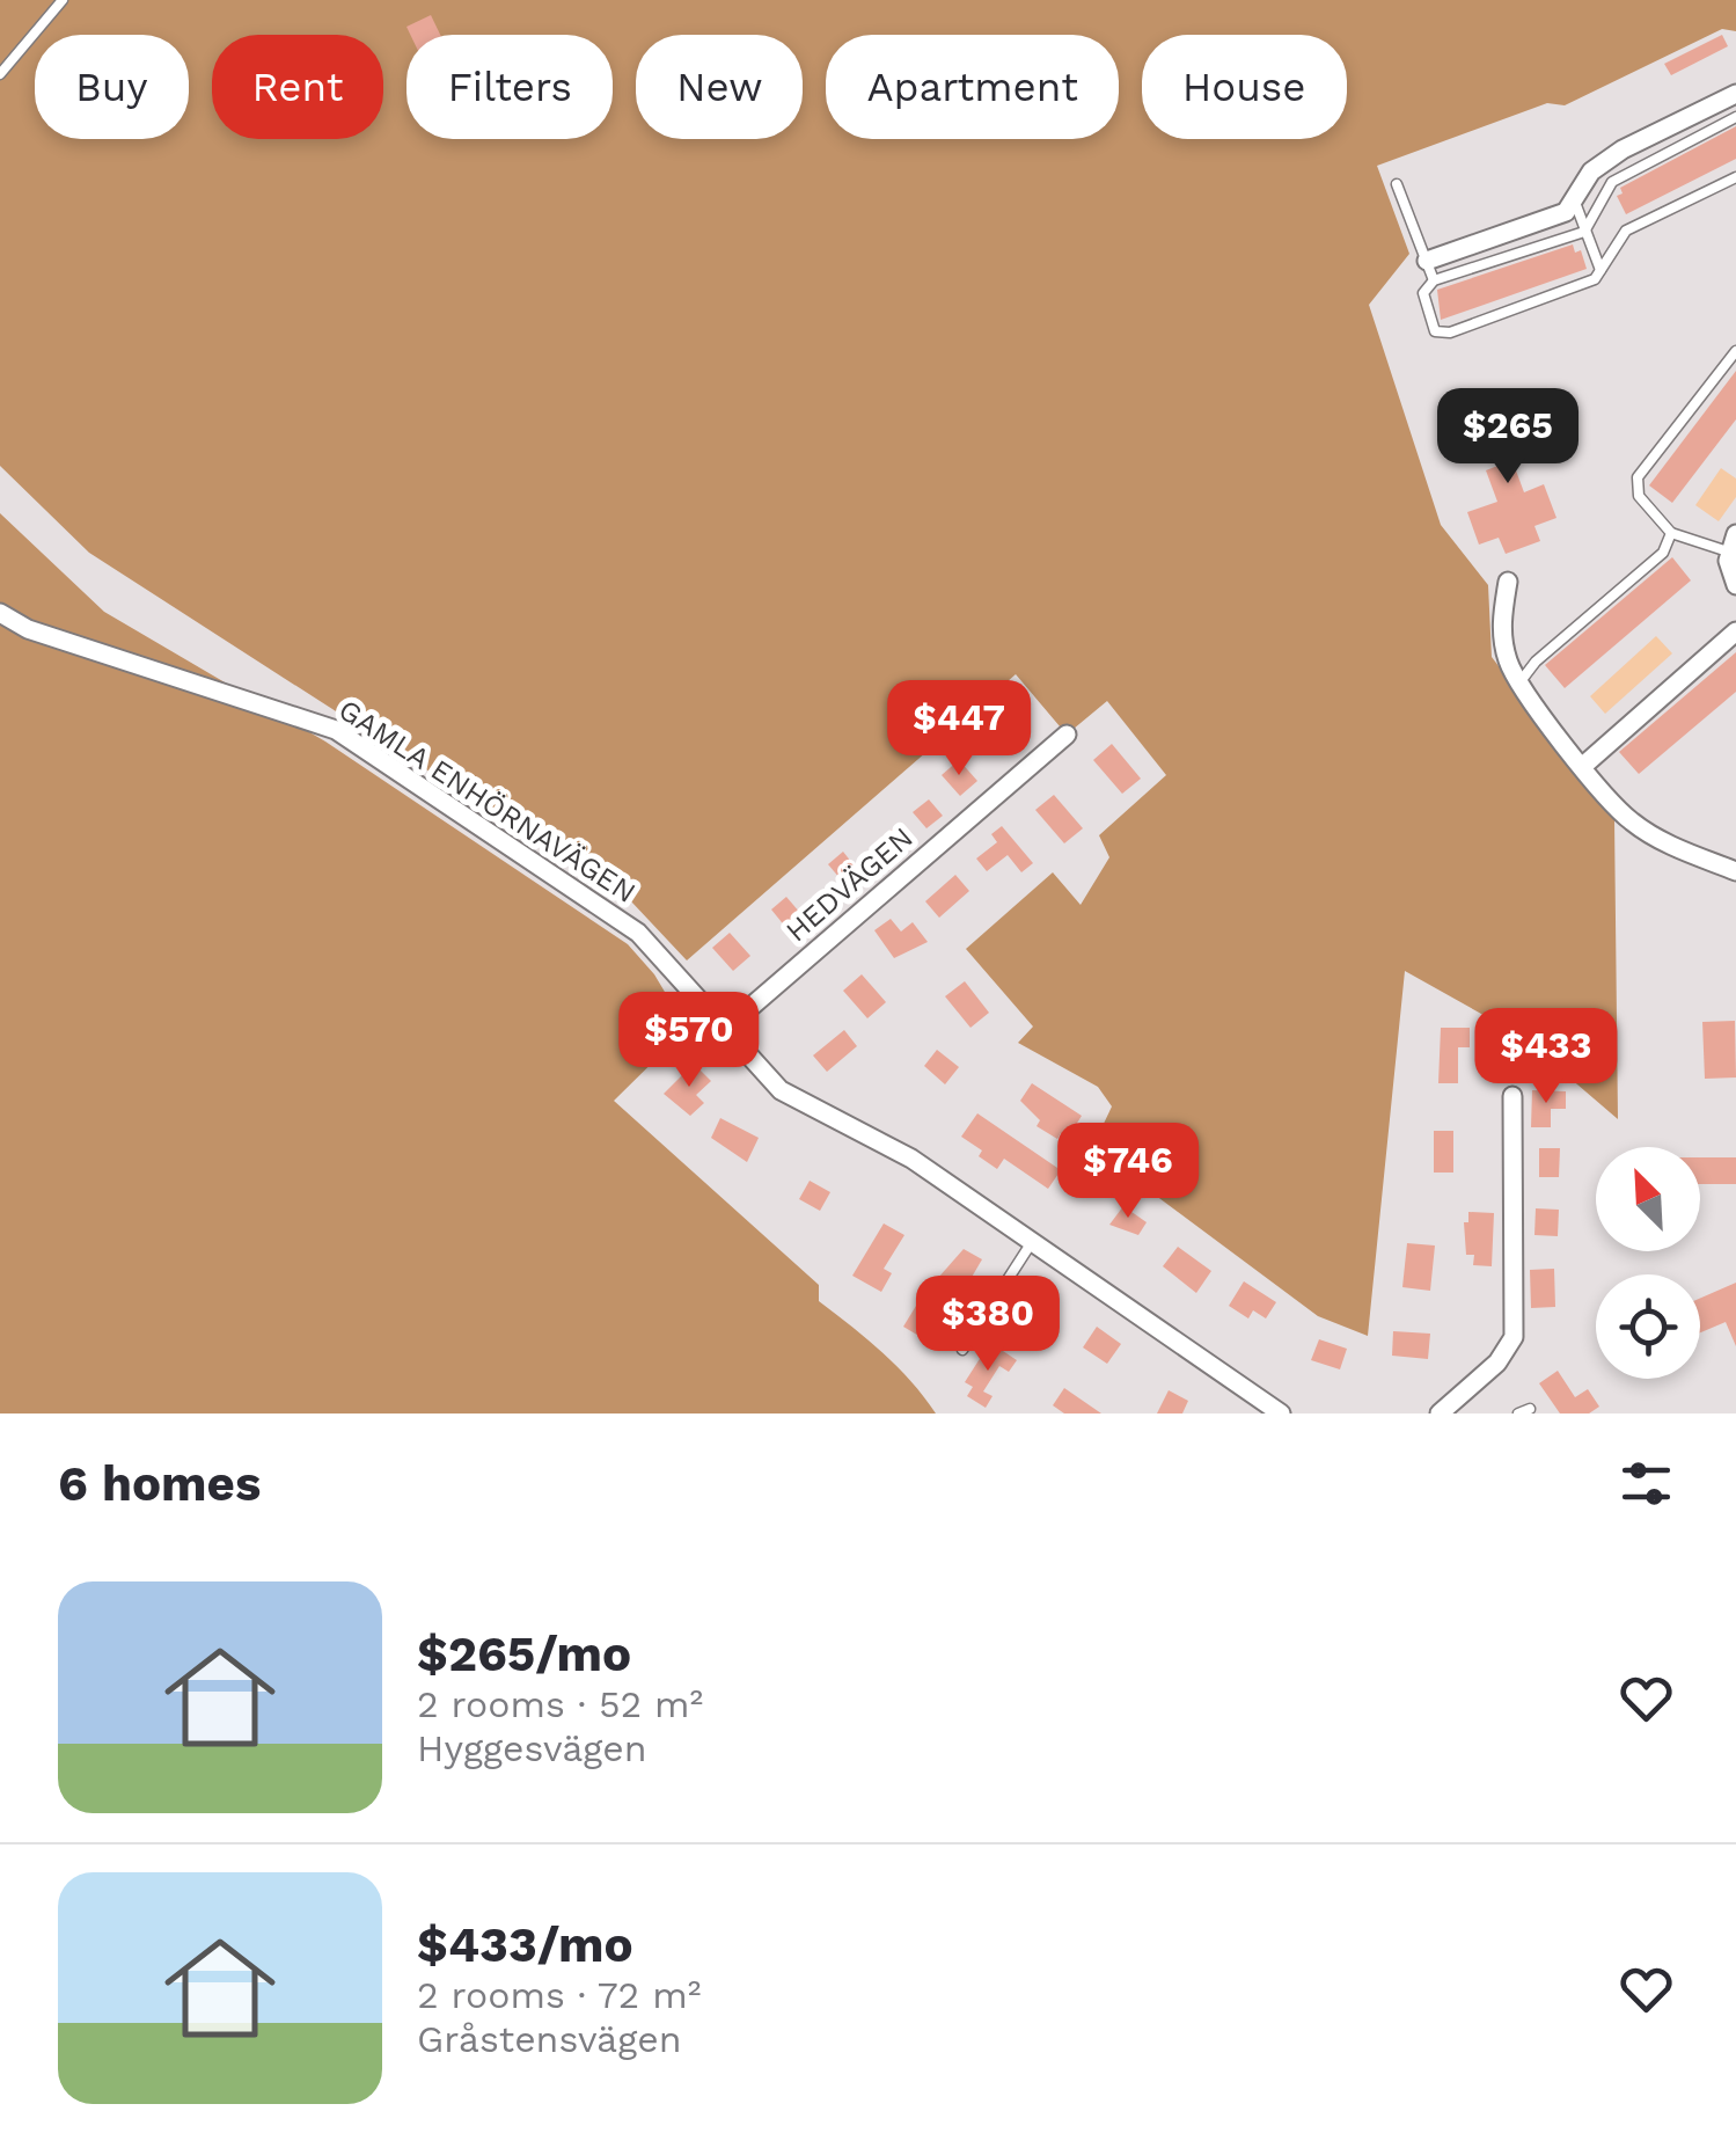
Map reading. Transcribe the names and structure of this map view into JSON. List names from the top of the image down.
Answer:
{
  "streets": {
    "street": ["GAMLA ENHÖRNAVÄGEN", "HEDVÄGEN"]
  },
  "crossings": [
    ["GAMLA ENHÖRNAVÄGEN", "HEDVÄGEN"]
  ],
  "north": "top left",
  "page": {
    "chip": [
      "Buy",
      "Rent",
      "Filters",
      "New",
      "Apartment",
      "House"
    ],
    "price": [
      "$265",
      "$447",
      "$570",
      "$433",
      "$746",
      "$380"
    ],
    "heading": "6 homes",
    "list": [
      {
        "name": "$265/mo",
        "note": "2 rooms · 52 m² · Hyggesvägen"
      },
      {
        "name": "$433/mo",
        "note": "2 rooms · 72 m² · Gråstensvägen"
      }
    ]
  }
}
